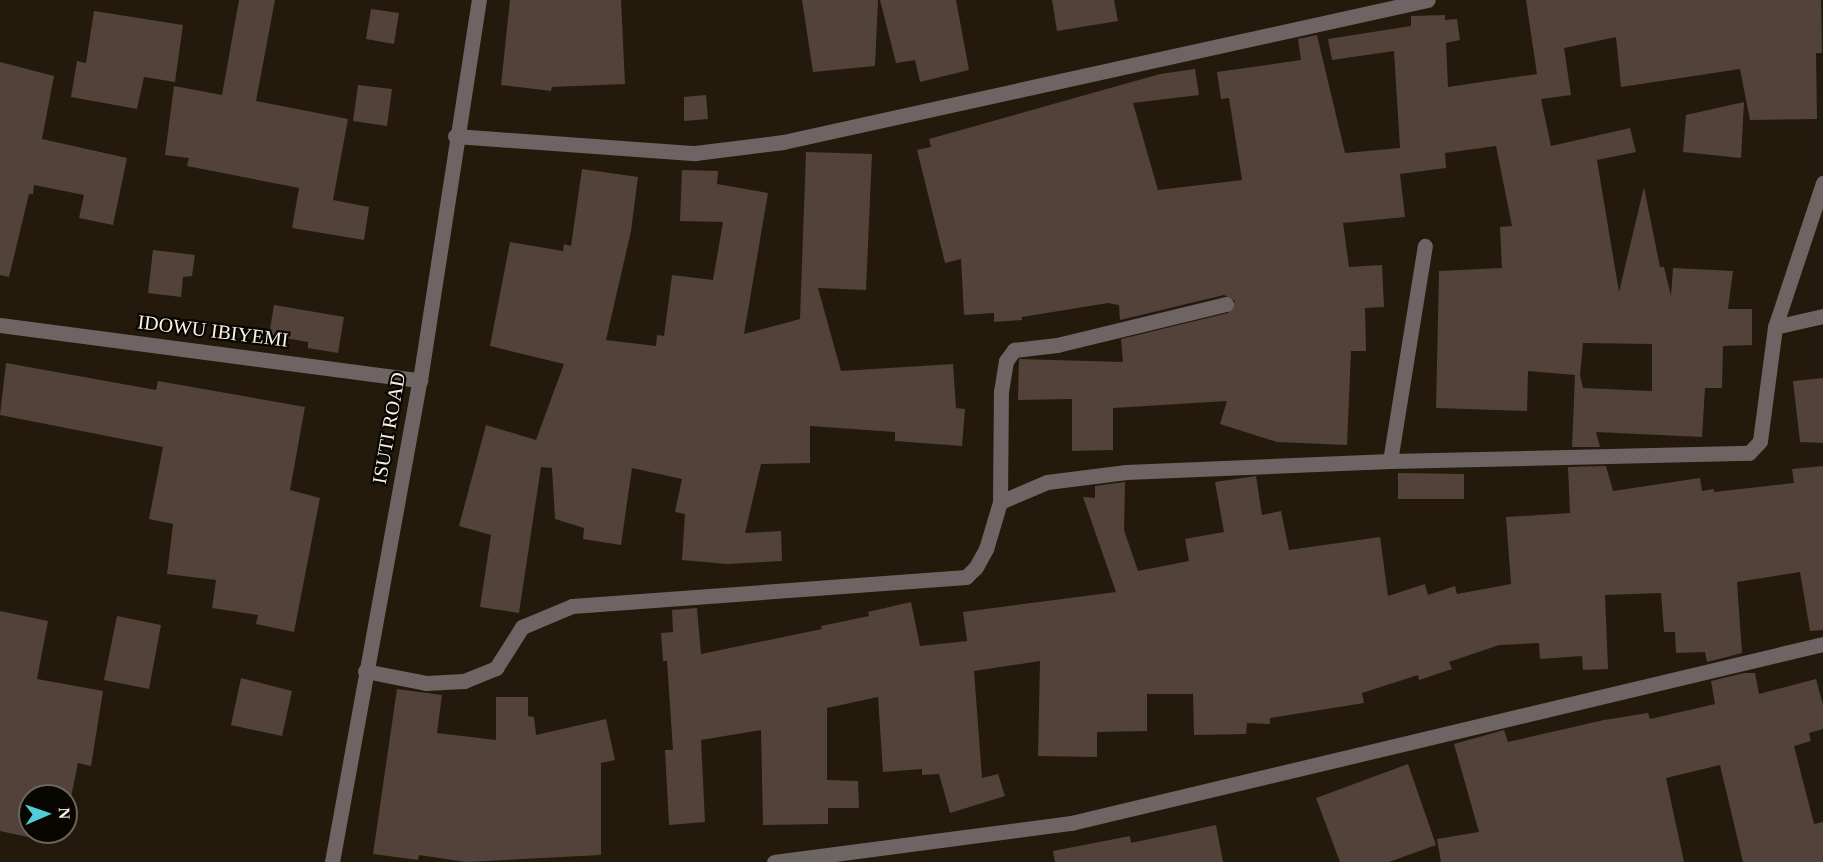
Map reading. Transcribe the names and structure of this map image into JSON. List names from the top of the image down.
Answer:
{
  "streets": {
    "street": ["IDOWU IBIYEMI", "ISUTI ROAD"]
  },
  "crossings": [
    ["IDOWU IBIYEMI", "ISUTI ROAD"]
  ],
  "north": "right"
}
